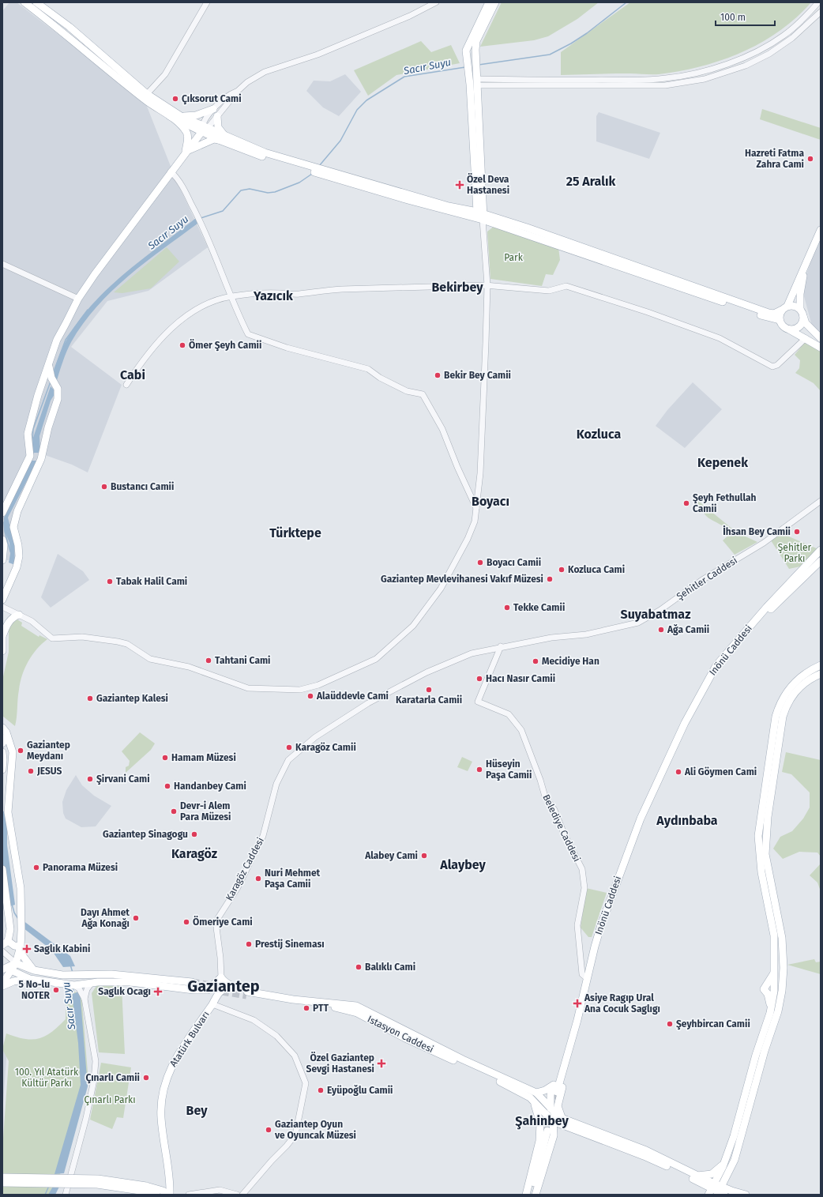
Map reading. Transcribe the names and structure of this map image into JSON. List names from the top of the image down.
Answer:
{
  "streets": {
    "main road": ["Inönü Caddesi", "Istasyon Caddesi", "Atatürk Bulvarı"],
    "street": ["Şehitler Caddesi", "Belediye Caddesi", "Karagöz Caddesi"]
  },
  "crossings": [
    ["Şehitler Caddesi", "Belediye Caddesi"],
    ["Şehitler Caddesi", "Karagöz Caddesi"],
    ["Inönü Caddesi", "Belediye Caddesi"]
  ],
  "districts": [
    "25 Aralık",
    "Bekirbey",
    "Yazıcık",
    "Cabi",
    "Kozluca",
    "Kepenek",
    "Boyacı",
    "Türktepe",
    "Suyabatmaz",
    "Aydınbaba",
    "Karagöz",
    "Alaybey",
    "Gaziantep",
    "Bey",
    "Şahinbey"
  ],
  "water": ["Sacır Suyu"],
  "parks": [
    "Park",
    "Şehitler Parkı",
    "100. Yıl Atatürk Kültür Parkı",
    "Çınarlı Parkı"
  ],
  "places": {
    "other": [
      "Çıksorut Cami",
      "Hazreti Fatma Zahra Cami",
      "Ömer Şeyh Camii",
      "Bekir Bey Camii",
      "Bustancı Camii",
      "Şeyh Fethullah Camii",
      "İhsan Bey Camii",
      "Boyacı Camii",
      "Kozluca Cami",
      "Gaziantep Mevlevihanesi Vakıf Müzesi",
      "Tabak Halil Cami",
      "Tekke Camii",
      "Ağa Camii",
      "Tahtani Cami",
      "Mecidiye Han",
      "Hacı Nasır Camii",
      "Karatarla Camii",
      "Alaüddevle Cami",
      "Gaziantep Kalesi",
      "Karagöz Camii",
      "Gaziantep Meydanı",
      "Hamam Müzesi",
      "Hüseyin Paşa Camii",
      "JESUS",
      "Ali Göymen Cami",
      "Şirvani Cami",
      "Handanbey Cami",
      "Devr-i Alem Para Müzesi",
      "Gaziantep Sinagogu",
      "Alabey Cami",
      "Panorama Müzesi",
      "Nuri Mehmet Paşa Camii",
      "Dayı Ahmet Ağa Konağı",
      "Ömeriye Cami",
      "Prestij Sineması",
      "Balıklı Cami",
      "5 No-lu NOTER",
      "PTT",
      "Şeyhbircan Camii",
      "Çınarlı Camii",
      "Eyüpoğlu Camii",
      "Gaziantep Oyun ve Oyuncak Müzesi"
    ],
    "health": [
      "Özel Deva Hastanesi",
      "Saglık Kabini",
      "Saglık Ocagı",
      "Asiye Ragıp Ural Ana Cocuk Saglıgı",
      "Özel Gaziantep Sevgi Hastanesi"
    ]
  },
  "scale_bar": "100 m"
}
